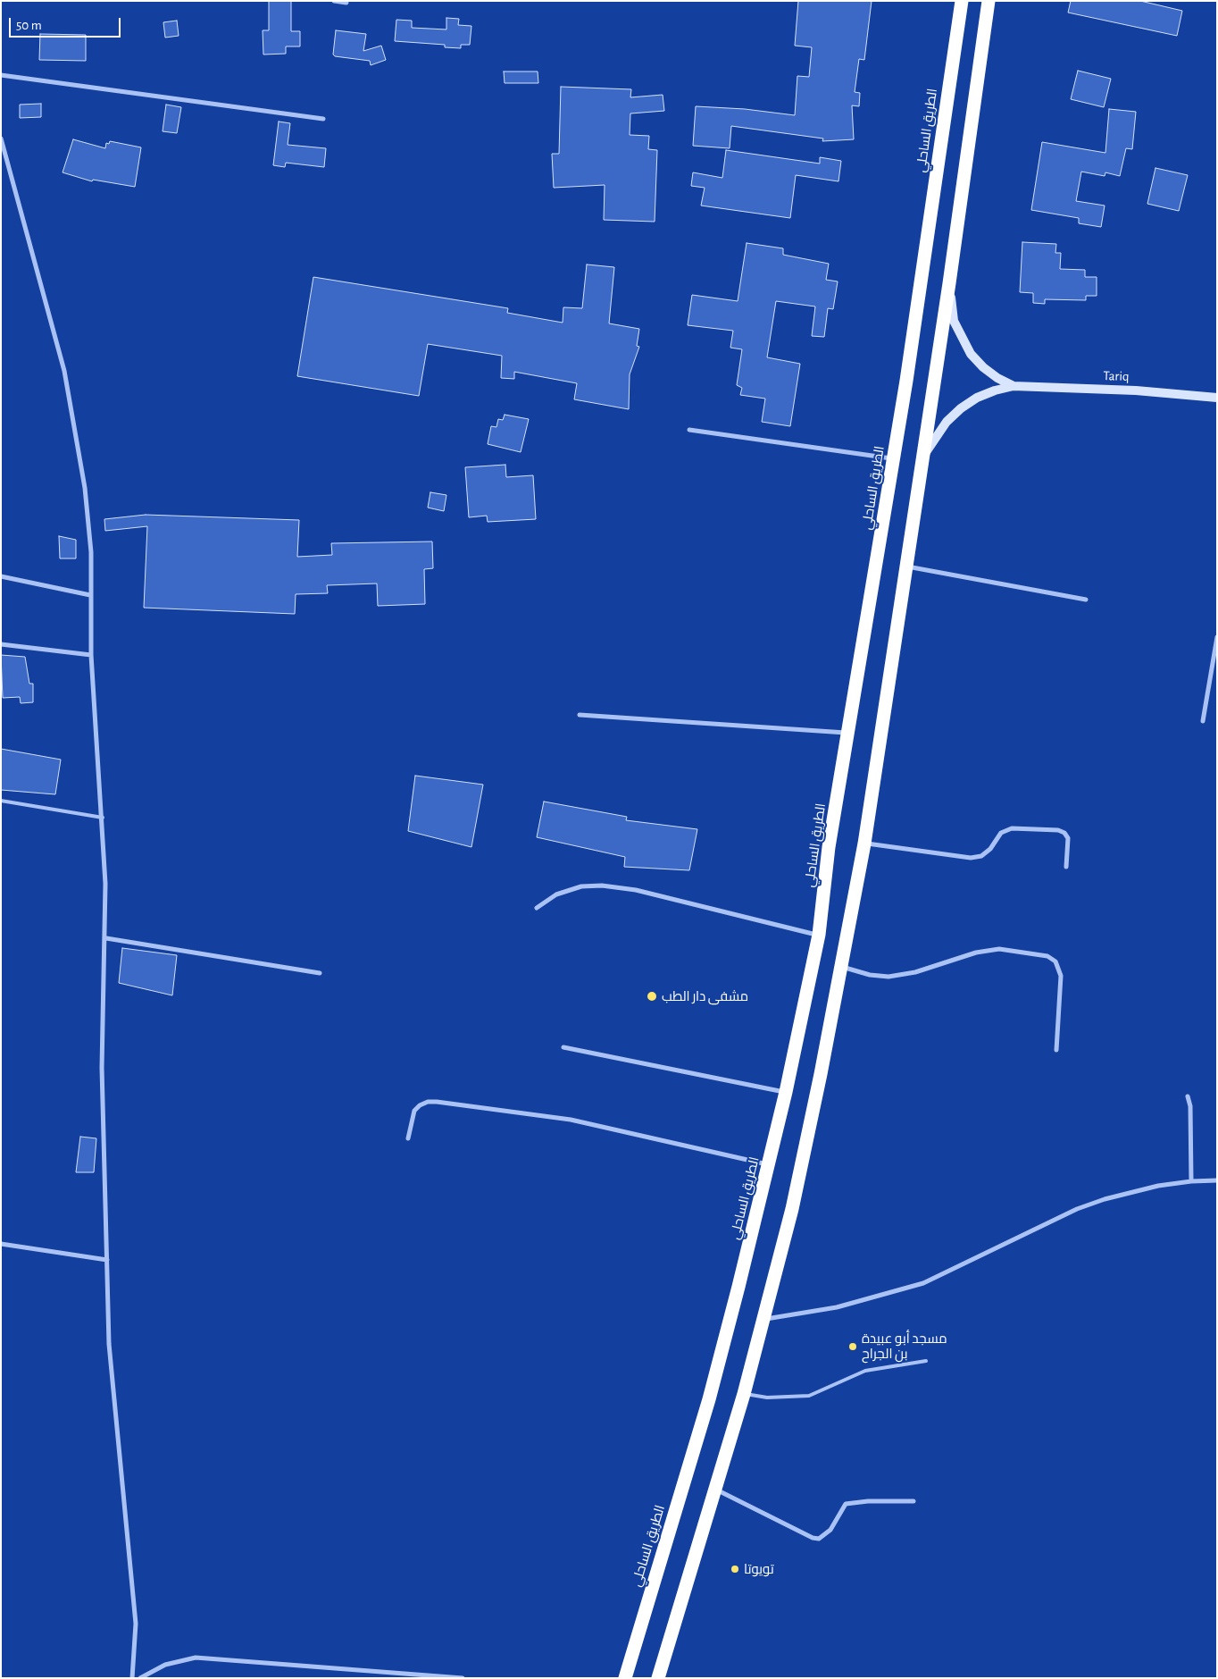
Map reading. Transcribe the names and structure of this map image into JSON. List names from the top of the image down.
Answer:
{
  "streets": {
    "highway": ["الطريق الساحلي"],
    "main road": ["Tariq"]
  },
  "places": ["مشفى دار الطب", "مسجد أبو عبيدة بن الجراح", "تويوتا"],
  "scale_bar": "50 m"
}
